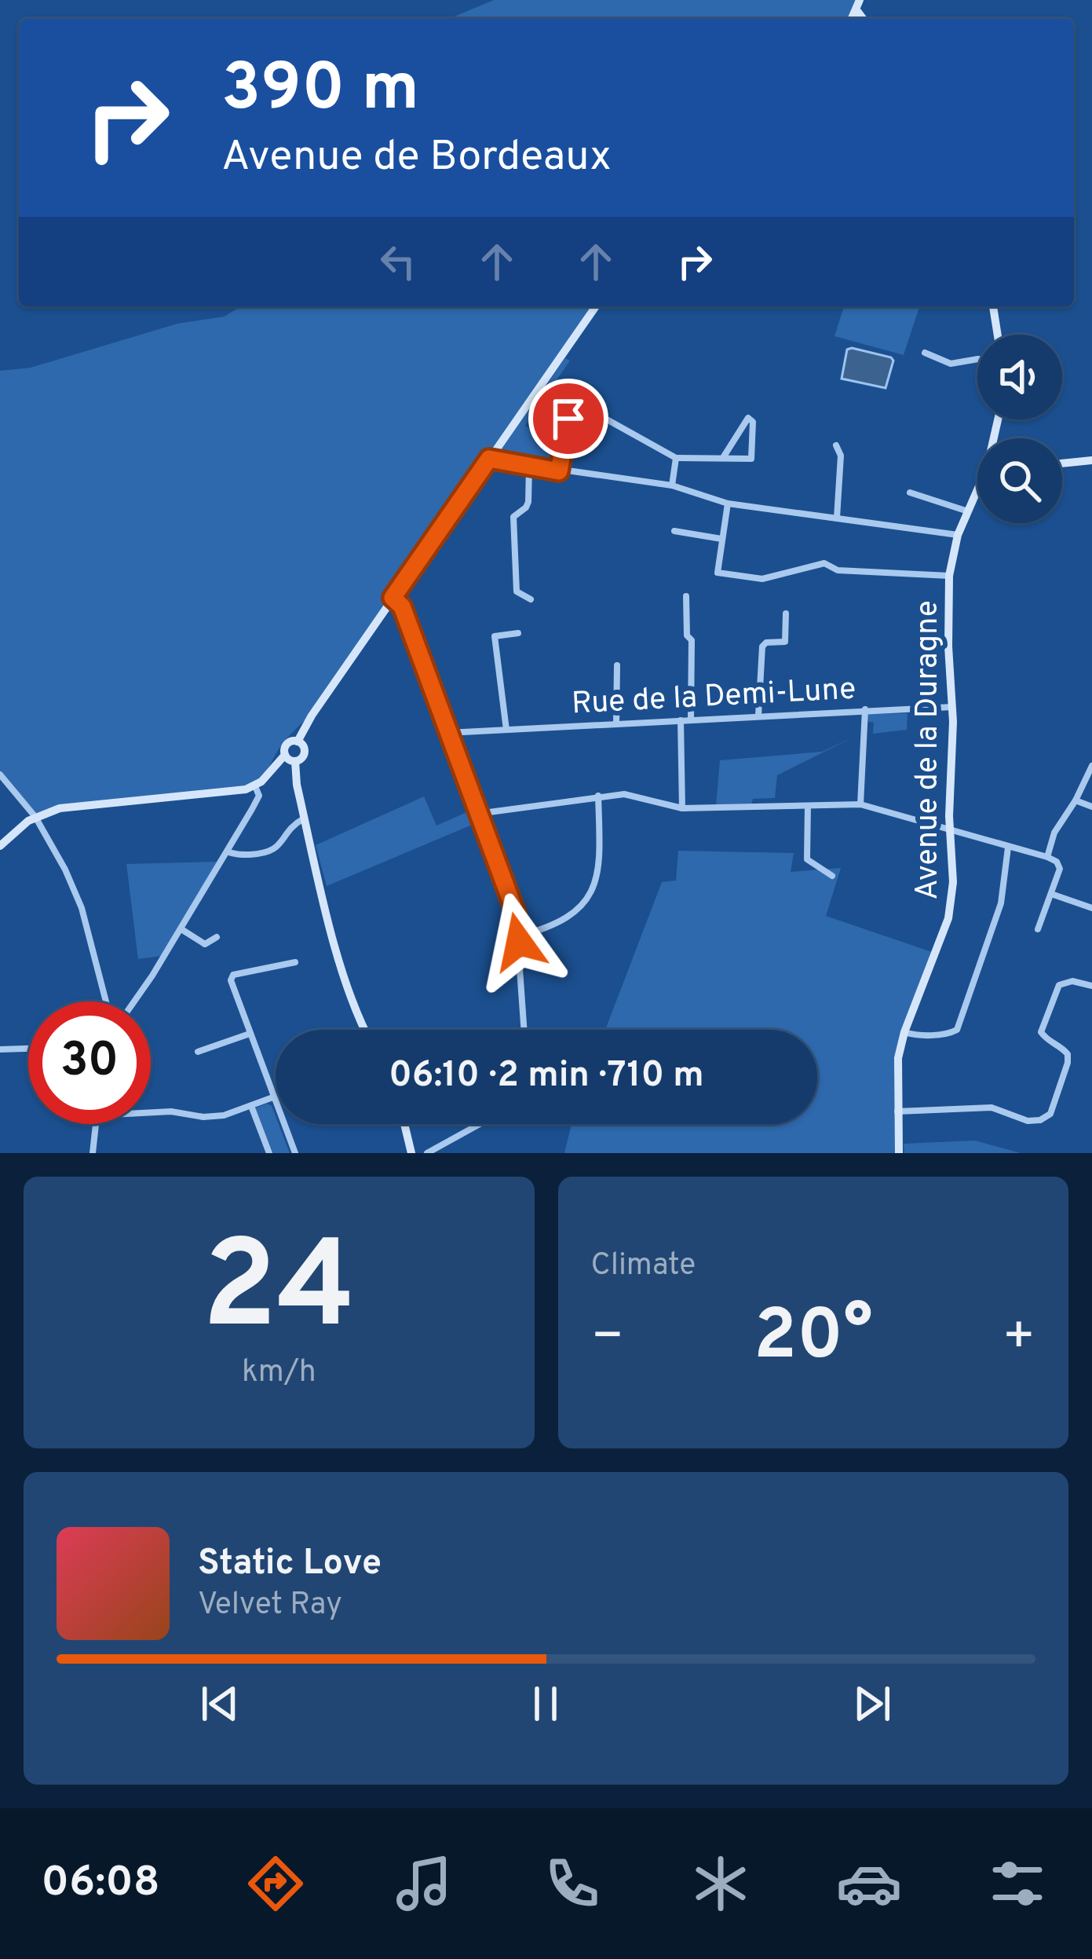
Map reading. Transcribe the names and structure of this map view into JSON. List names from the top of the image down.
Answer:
{
  "streets": {
    "street": ["Rue de la Demi-Lune", "Avenue de la Duragne"]
  },
  "crossings": [
    ["Rue de la Demi-Lune", "Avenue de la Duragne"]
  ],
  "page": {
    "turn": ["390 m", "Avenue de Bordeaux"],
    "limit": "30",
    "trip": "06:10 · 2 min · 710 m",
    "tile": [
      ["24", "km/h"],
      "Climate"
    ],
    "heat": ["−", "20°", "+"],
    "song": ["Static Love", "Velvet Ray"],
    "tabs": "06:08"
  }
}
